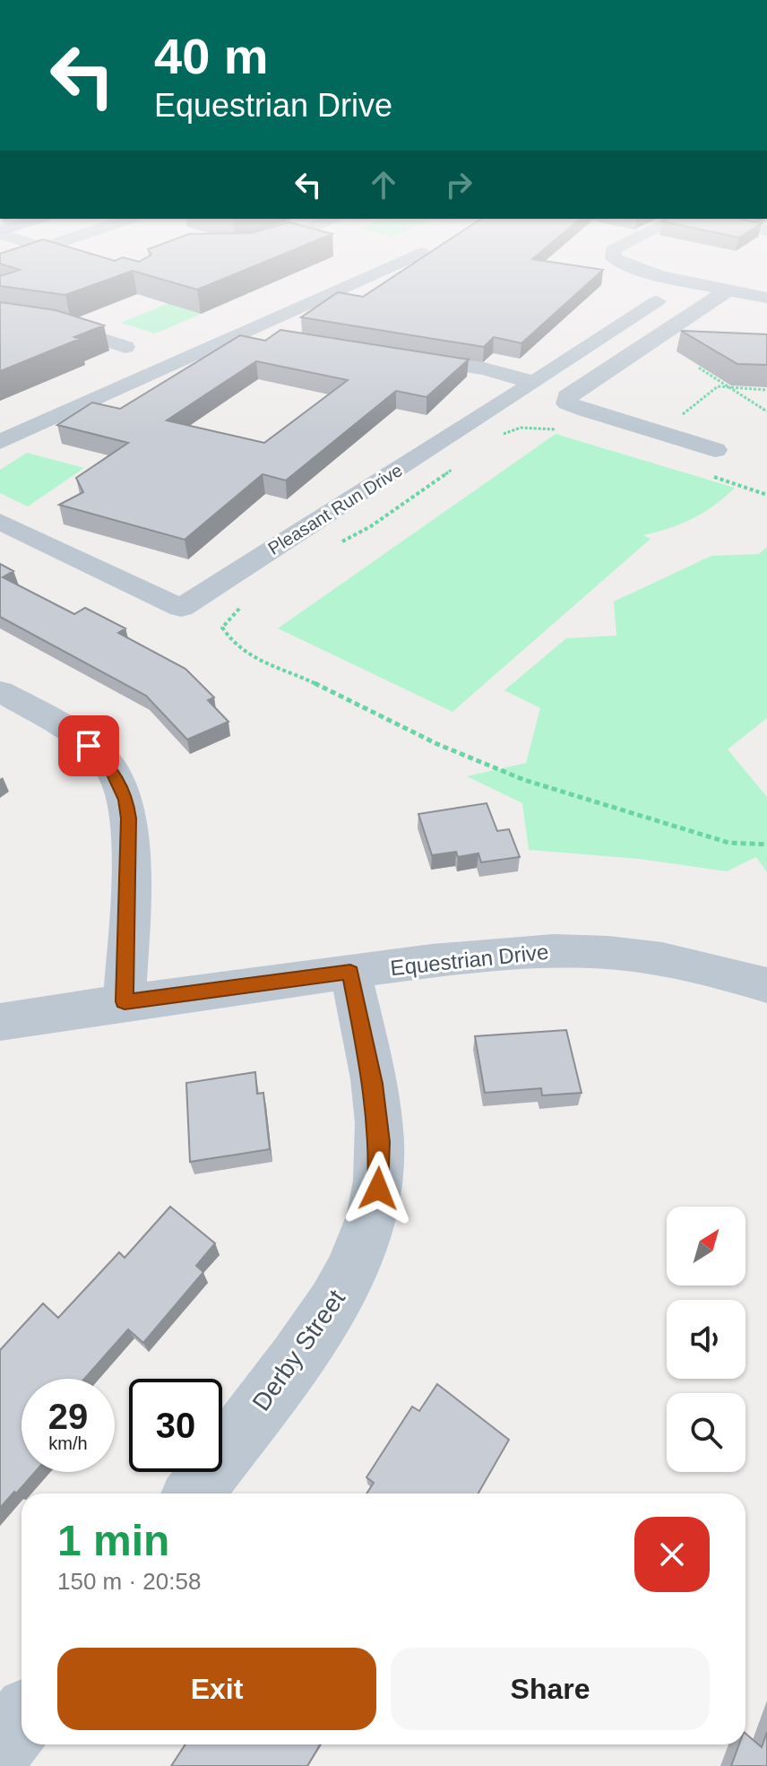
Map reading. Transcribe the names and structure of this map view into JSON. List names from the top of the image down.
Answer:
{
  "streets": {
    "street": ["Pleasant Run Drive", "Equestrian Drive", "Derby Street"]
  },
  "crossings": [
    ["Equestrian Drive", "Derby Street"]
  ],
  "north": "top right",
  "page": {
    "turn": ["40 m", "Equestrian Drive"],
    "speed": "29 km/h",
    "limit": "30",
    "heading": ["1 min", "150 m · 20:58"],
    "buttons": ["Exit", "Share"]
  }
}
